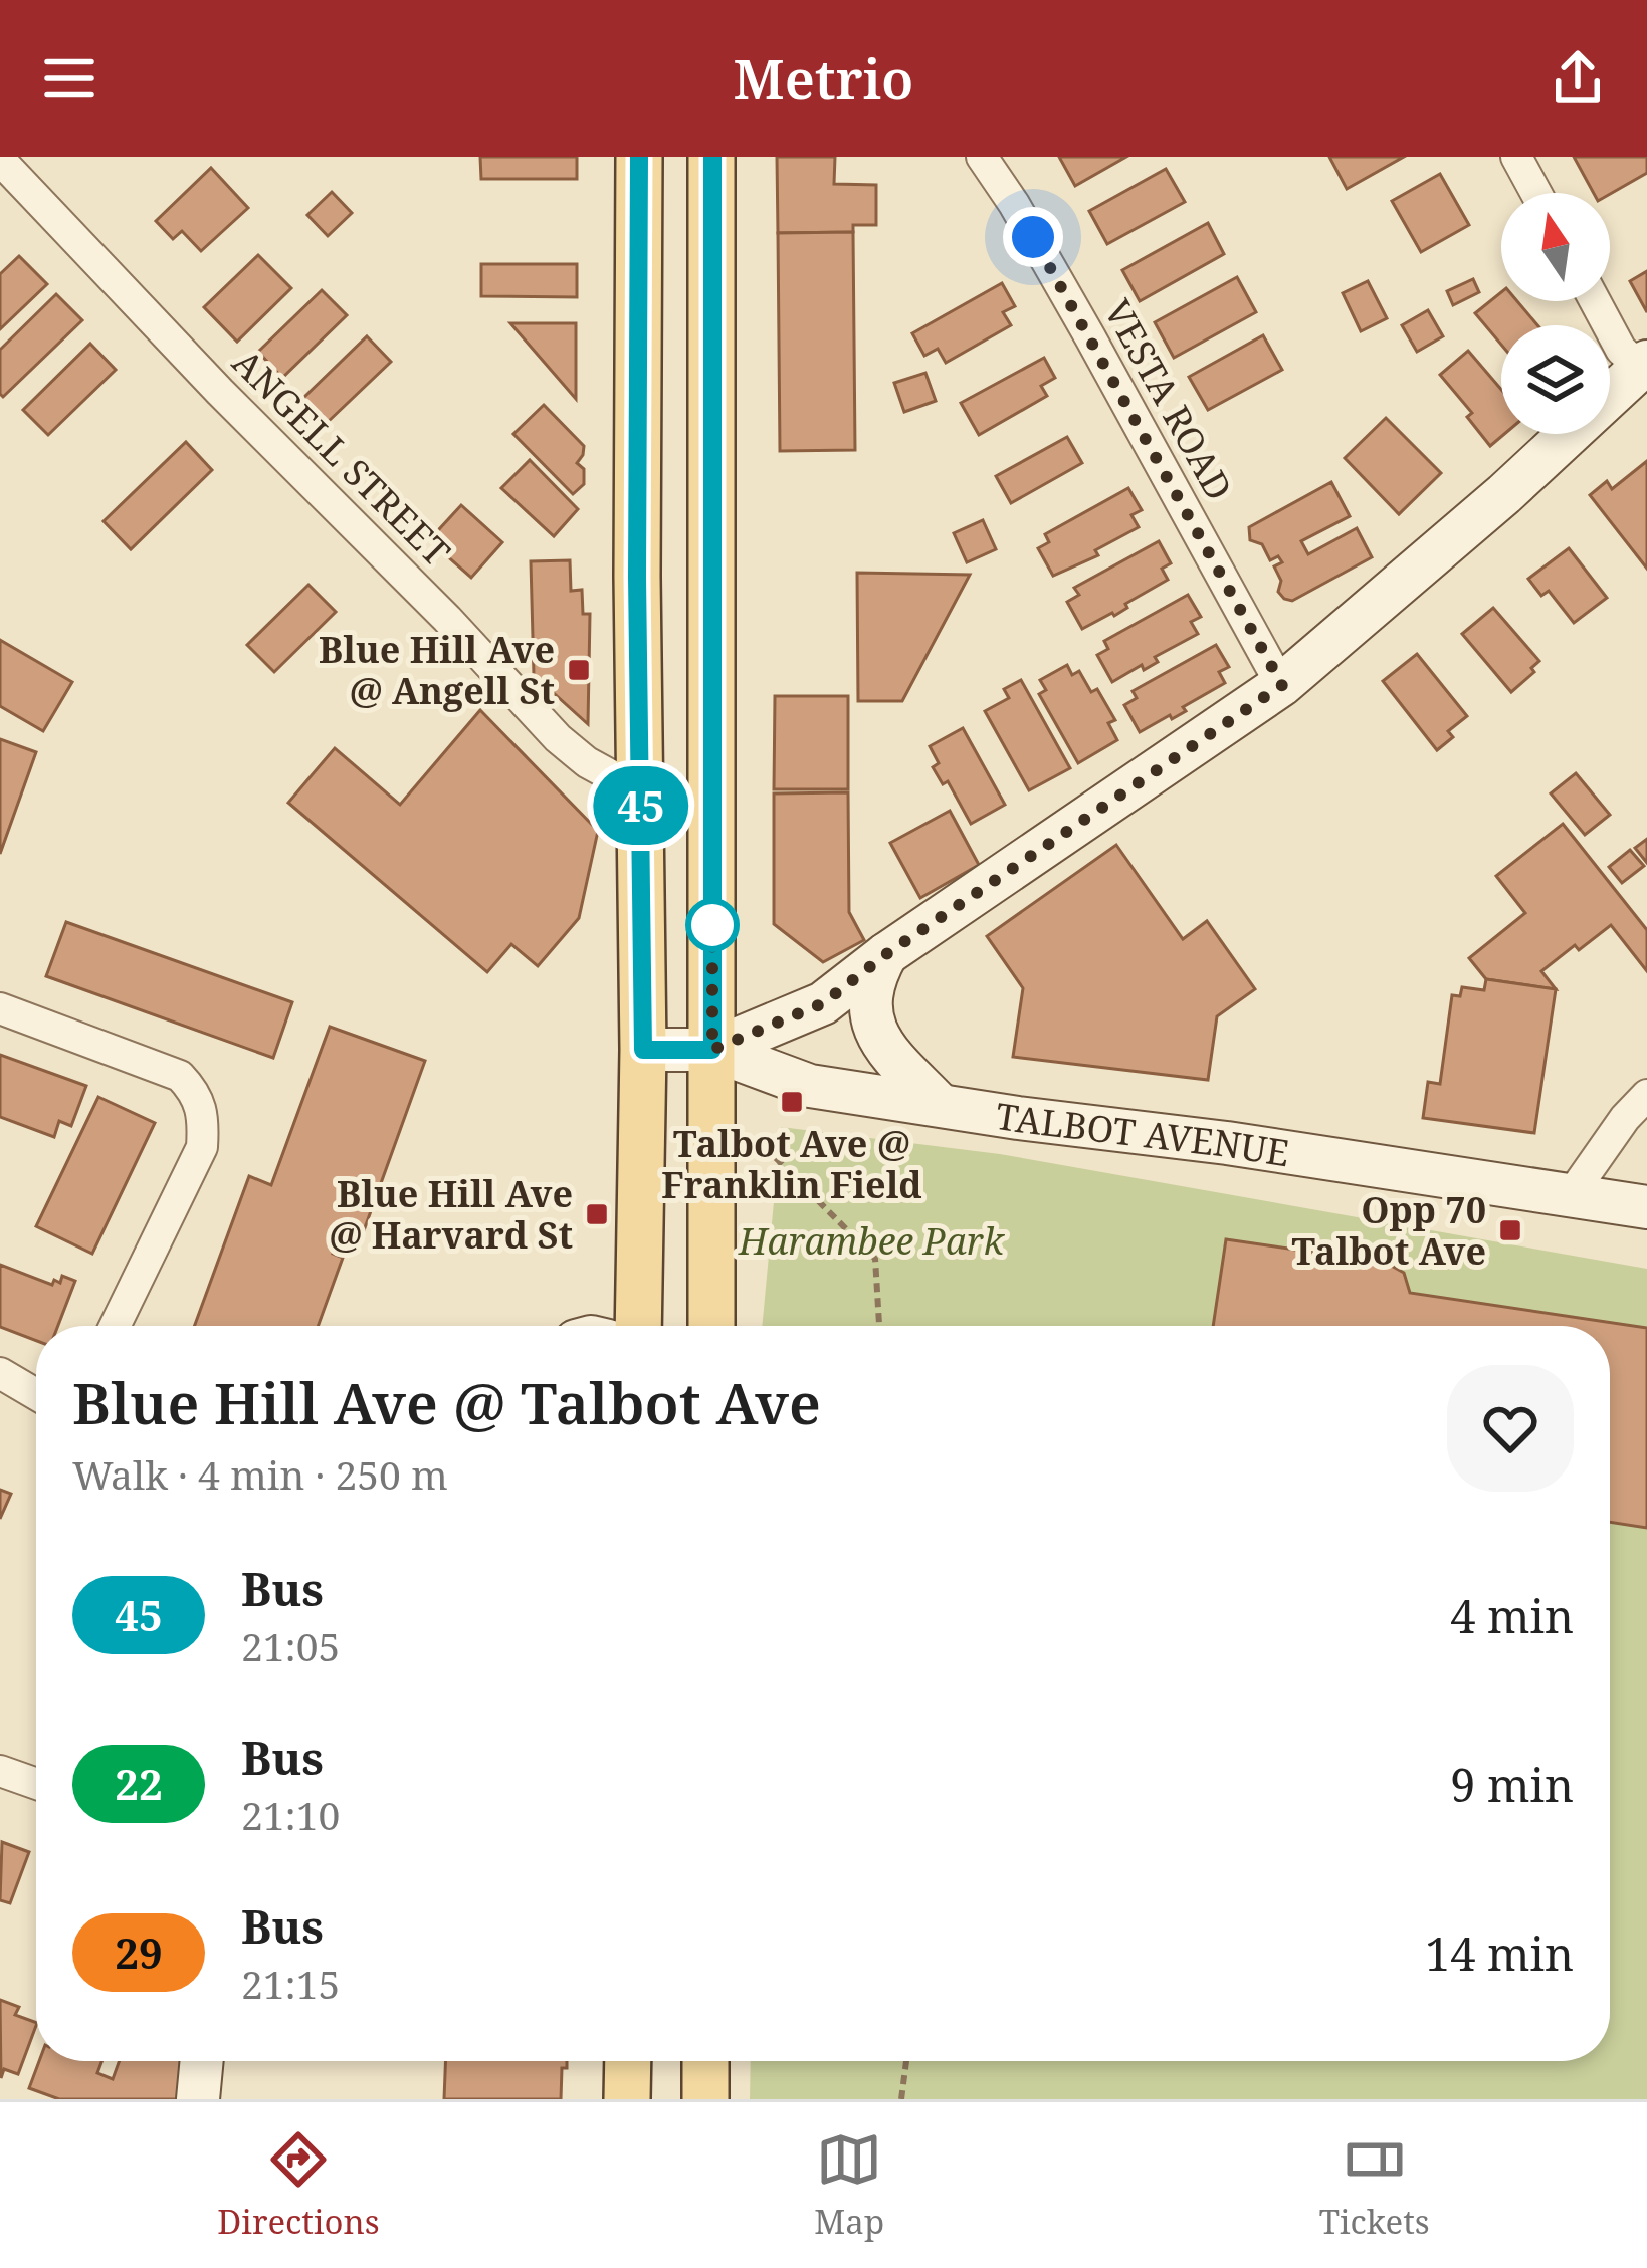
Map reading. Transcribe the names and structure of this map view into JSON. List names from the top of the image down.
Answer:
{
  "streets": {
    "main road": ["TALBOT AVENUE"],
    "street": ["VESTA ROAD", "ANGELL STREET"]
  },
  "parks": ["Harambee Park"],
  "places": {
    "transit": [
      "Blue Hill Ave @ Angell St",
      "Talbot Ave @ Franklin Field",
      "Blue Hill Ave @ Harvard St",
      "Opp 70 Talbot Ave"
    ]
  },
  "lines": ["bus line 45"],
  "north": "top",
  "page": {
    "header": "Metrio",
    "on_map": "45",
    "heading": ["Blue Hill Ave @ Talbot Ave", "Walk · 4 min · 250 m"],
    "list": [
      {
        "mark": "45",
        "name": "Bus",
        "note": "21:05",
        "value": "4 min"
      },
      {
        "mark": "22",
        "name": "Bus",
        "note": "21:10",
        "value": "9 min"
      },
      {
        "mark": "29",
        "name": "Bus",
        "note": "21:15",
        "value": "14 min"
      }
    ],
    "tabs": ["Directions", "Map", "Tickets"]
  }
}
